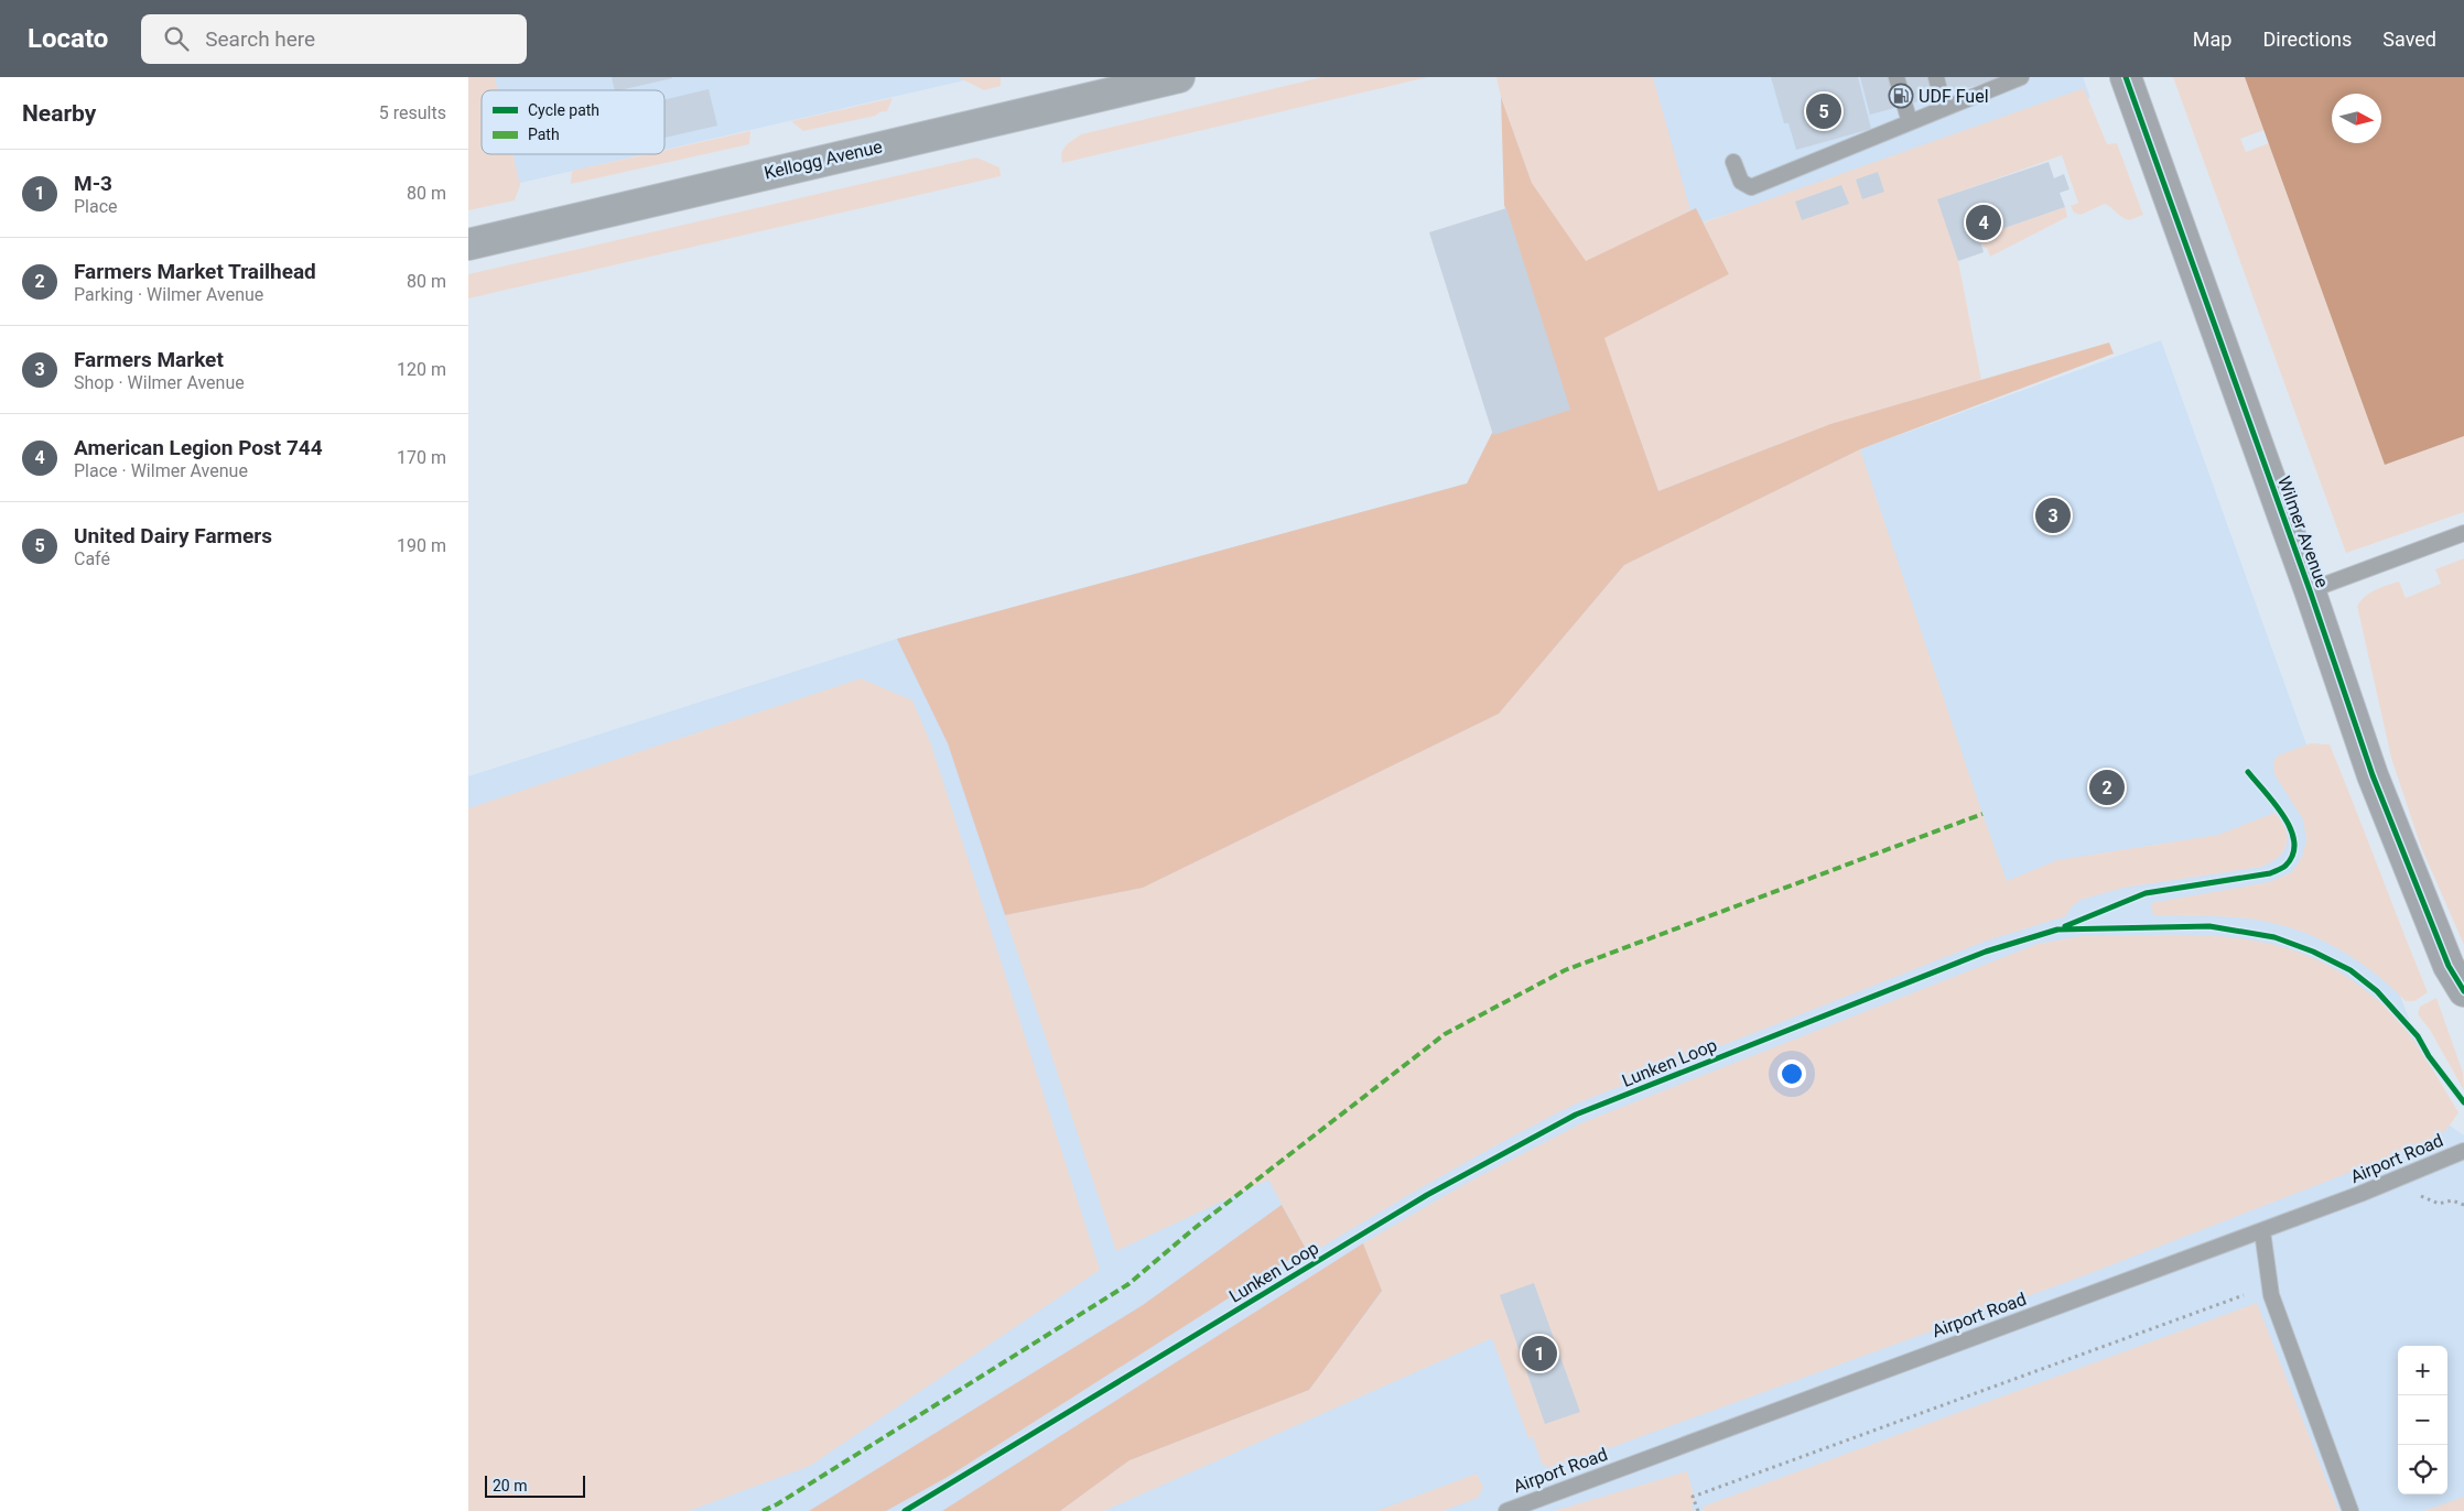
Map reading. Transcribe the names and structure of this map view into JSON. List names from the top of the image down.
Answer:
{
  "streets": {
    "main road": ["Kellogg Avenue"],
    "street": ["Wilmer Avenue"],
    "lane": ["Airport Road"],
    "cycle path": ["Lunken Loop"]
  },
  "places": {
    "fuel station": ["UDF Fuel"]
  },
  "legend": ["Cycle path", "Path"],
  "scale_bar": "20 m",
  "north": "right",
  "page": {
    "header": "Locato",
    "search": "Search here",
    "nav": ["Map", "Directions", "Saved"],
    "heading": ["Nearby", "5 results"],
    "pins": [
      "5",
      "4",
      "3",
      "2",
      "1"
    ],
    "list": [
      {
        "mark": "1",
        "name": "M-3",
        "note": "Place",
        "value": "80 m"
      },
      {
        "mark": "2",
        "name": "Farmers Market Trailhead",
        "note": "Parking · Wilmer Avenue",
        "value": "80 m"
      },
      {
        "mark": "3",
        "name": "Farmers Market",
        "note": "Shop · Wilmer Avenue",
        "value": "120 m"
      },
      {
        "mark": "4",
        "name": "American Legion Post 744",
        "note": "Place · Wilmer Avenue",
        "value": "170 m"
      },
      {
        "mark": "5",
        "name": "United Dairy Farmers",
        "note": "Café",
        "value": "190 m"
      }
    ],
    "map_buttons": ["+", "−"],
    "scale": "20 m"
  }
}
